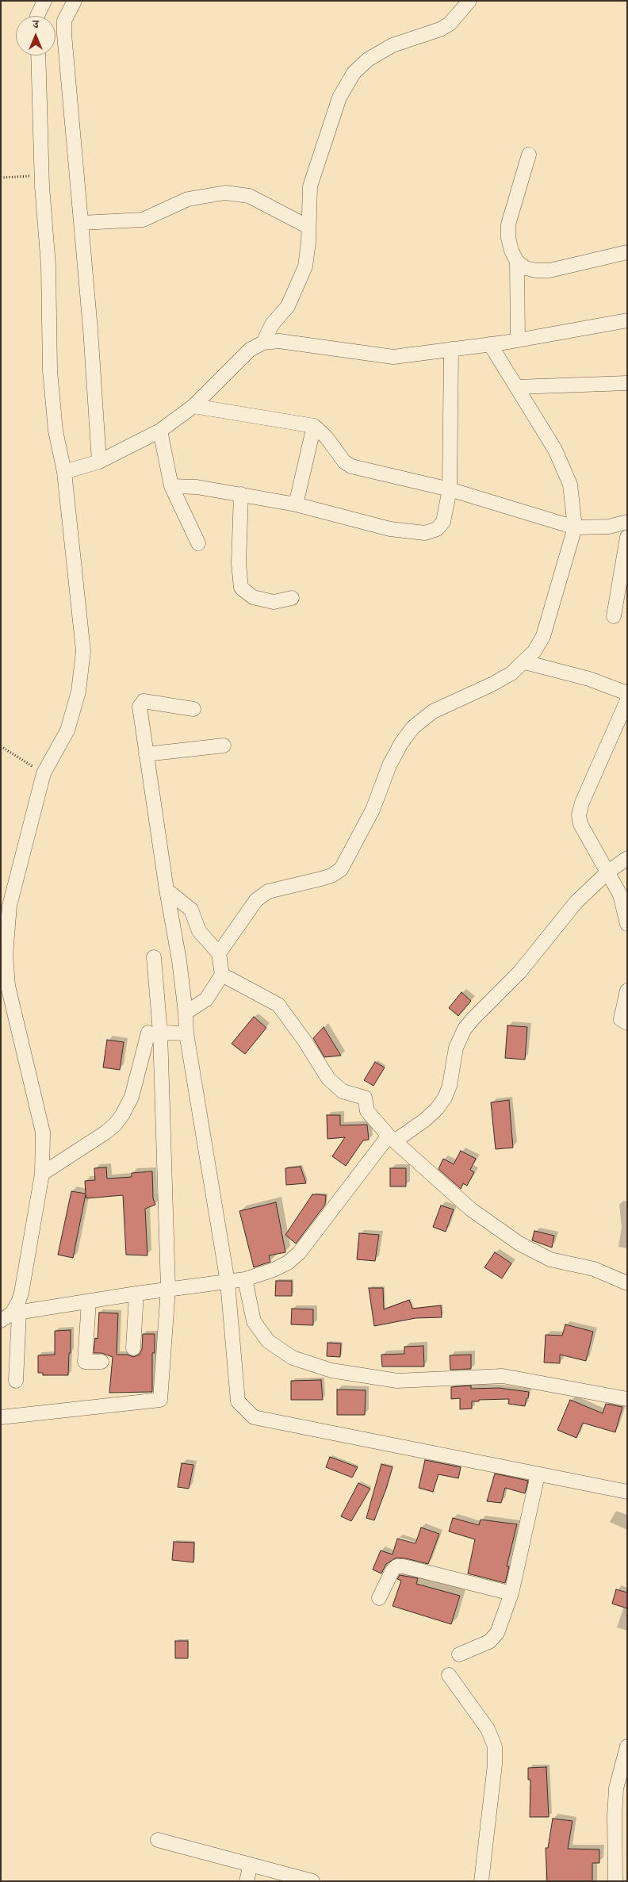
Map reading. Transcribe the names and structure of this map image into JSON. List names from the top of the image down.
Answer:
{
  "north": "top"
}
